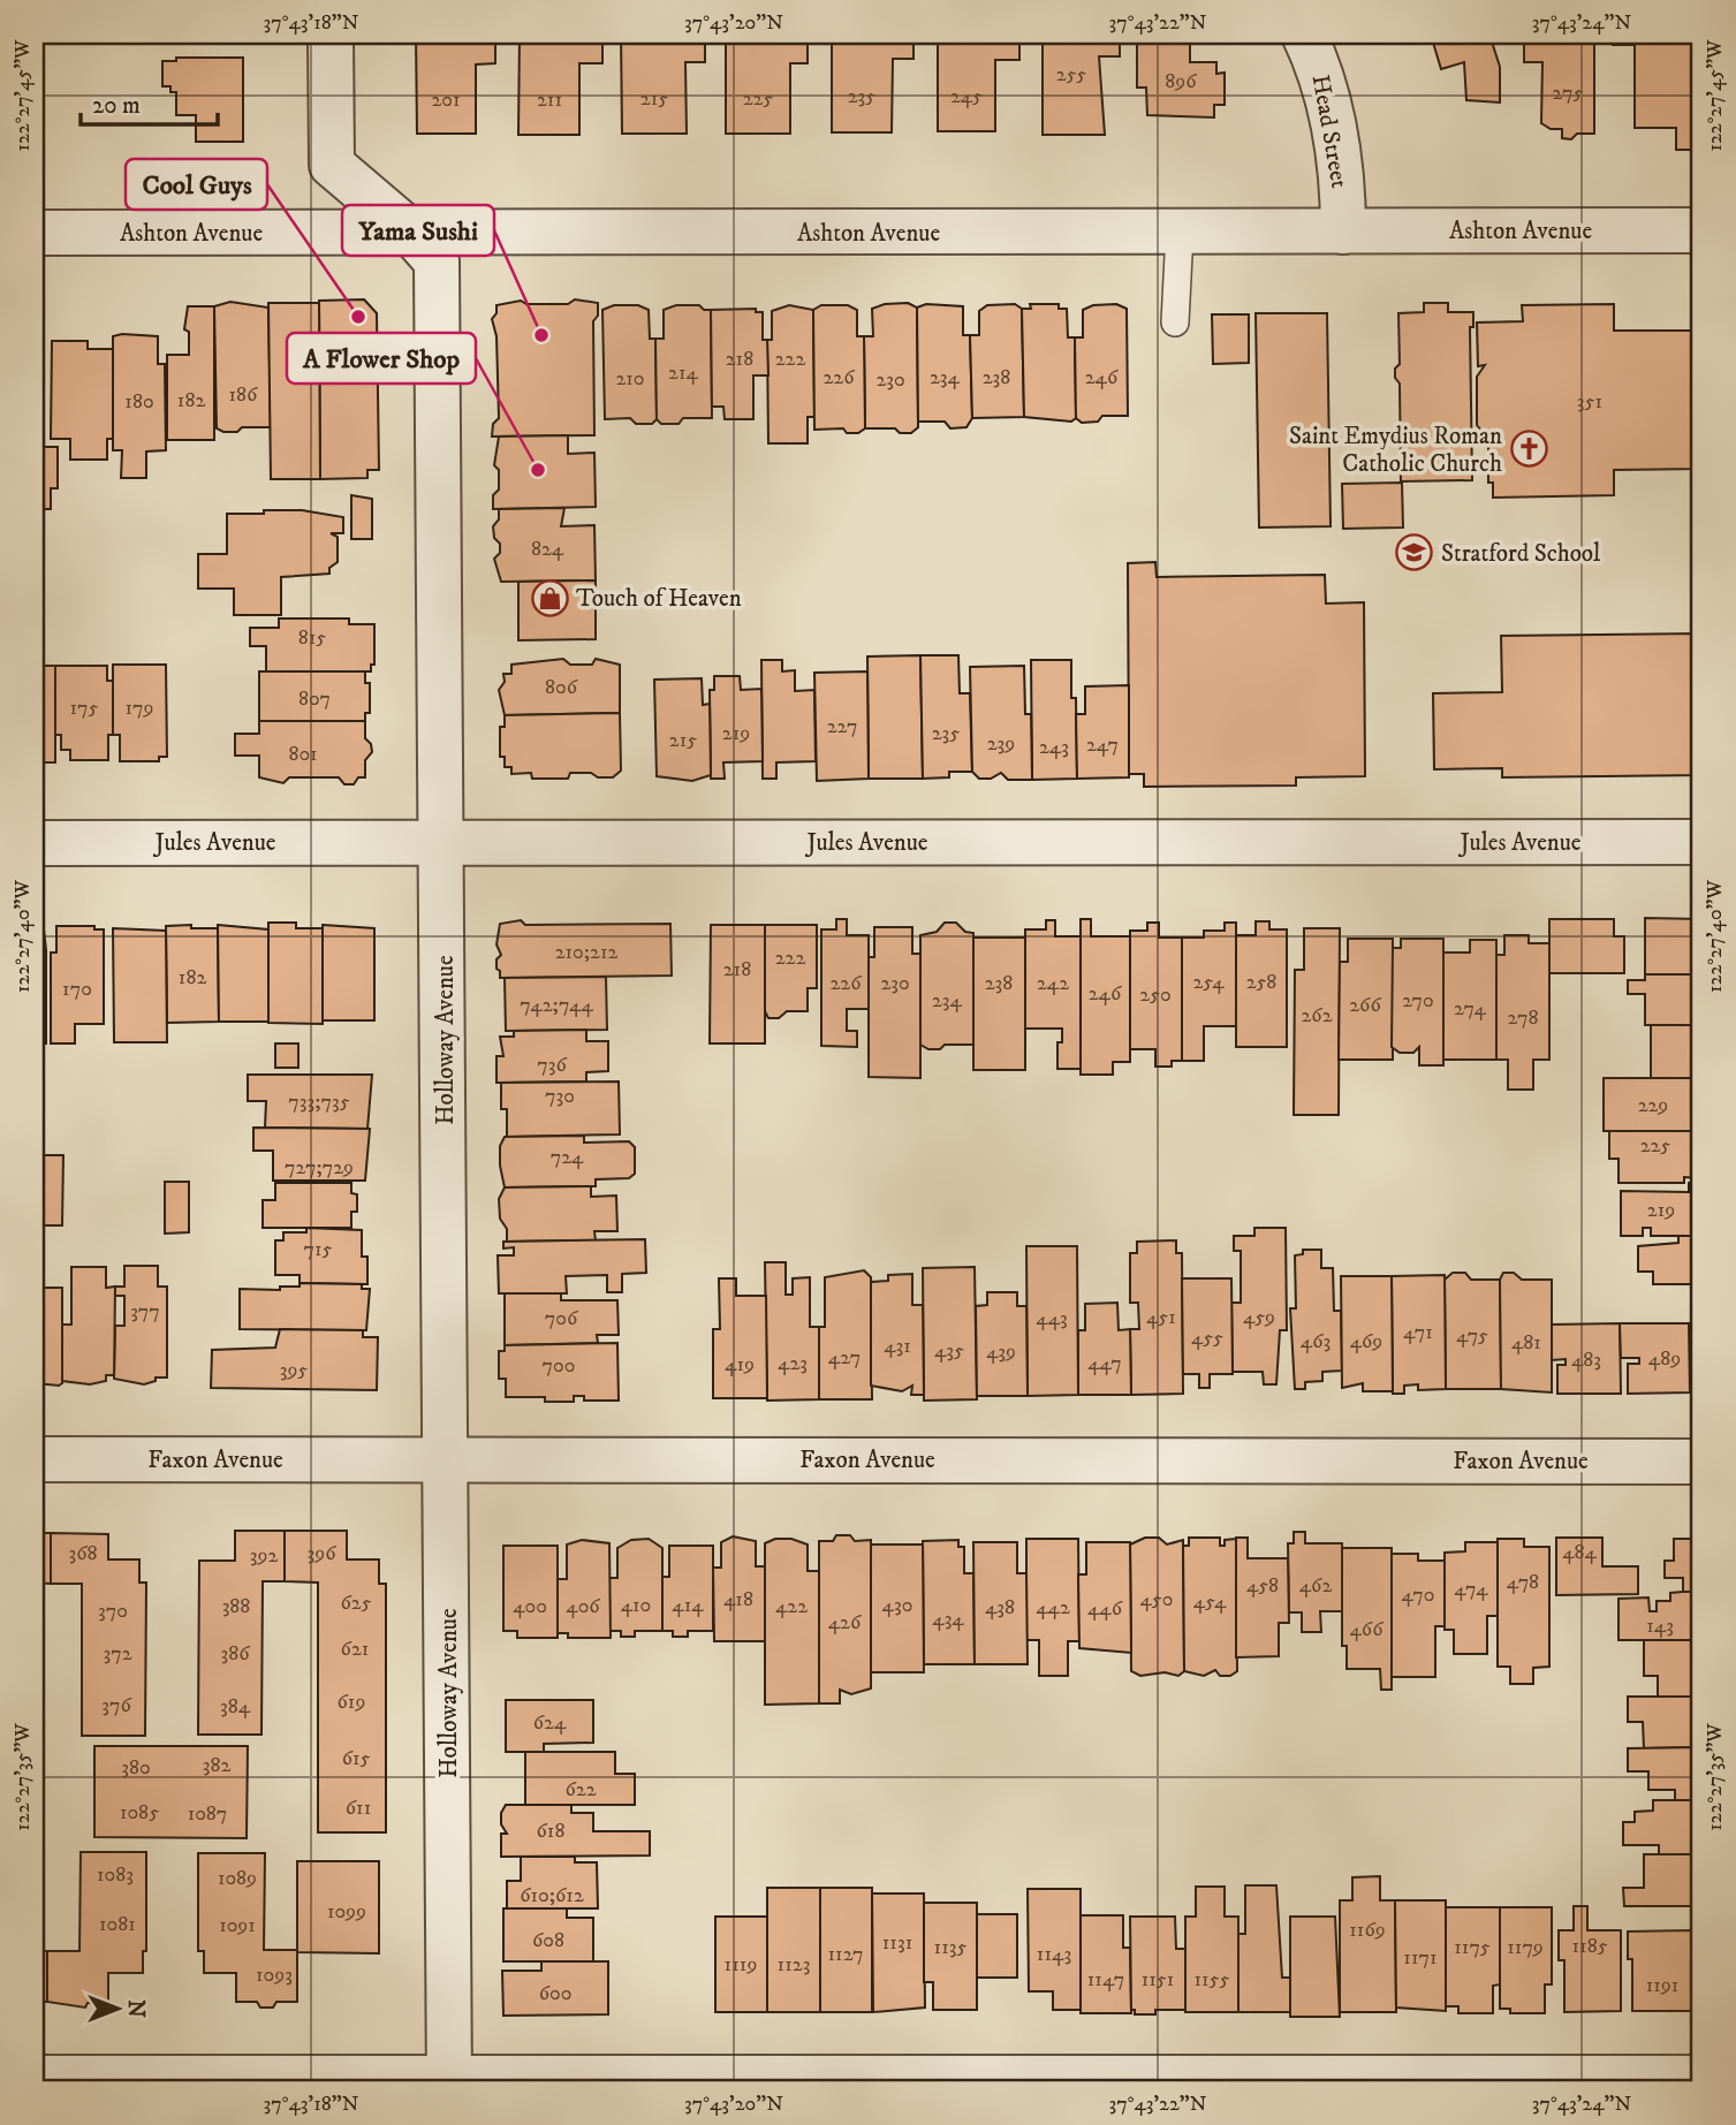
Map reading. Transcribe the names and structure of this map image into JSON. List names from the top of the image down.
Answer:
{
  "streets": {
    "street": [
      "Head Street",
      "Ashton Avenue",
      "Jules Avenue",
      "Holloway Avenue",
      "Faxon Avenue"
    ]
  },
  "crossings": [
    ["Head Street", "Ashton Avenue"],
    ["Ashton Avenue", "Holloway Avenue"],
    ["Jules Avenue", "Holloway Avenue"],
    ["Holloway Avenue", "Faxon Avenue"]
  ],
  "places": {
    "other": ["Cool Guys", "Yama Sushi", "A Flower Shop"],
    "church": ["Saint Emydius Roman Catholic Church"],
    "school or university": ["Stratford School"],
    "shop": ["Touch of Heaven"]
  },
  "house_numbers": [
    "255",
    "896",
    "275",
    "235",
    "245",
    "215",
    "225",
    "201",
    "211",
    "218",
    "222",
    "214",
    "226",
    "234",
    "238",
    "246",
    "210",
    "230",
    "186",
    "182",
    "180",
    "351",
    "824",
    "815",
    "806",
    "807",
    "175",
    "179",
    "227",
    "219",
    "235",
    "215",
    "239",
    "247",
    "243",
    "801",
    "210;212",
    "222",
    "218",
    "182",
    "254",
    "258",
    "226",
    "230",
    "238",
    "242",
    "170",
    "246",
    "250",
    "234",
    "270",
    "742;744",
    "266",
    "274",
    "262",
    "278",
    "736",
    "730",
    "733;735",
    "229",
    "225",
    "724",
    "727;729",
    "219",
    "715",
    "377",
    "451",
    "459",
    "706",
    "443",
    "471",
    "475",
    "455",
    "463",
    "469",
    "481",
    "431",
    "435",
    "439",
    "427",
    "489",
    "483",
    "423",
    "447",
    "419",
    "700",
    "395",
    "484",
    "368",
    "396",
    "392",
    "478",
    "458",
    "462",
    "474",
    "470",
    "418",
    "450",
    "454",
    "625",
    "410",
    "414",
    "430",
    "388",
    "400",
    "406",
    "422",
    "438",
    "442",
    "446",
    "370",
    "434",
    "426",
    "143",
    "466",
    "621",
    "372",
    "386",
    "619",
    "376",
    "384",
    "624",
    "615",
    "382",
    "380",
    "622",
    "611",
    "1085",
    "1087",
    "618",
    "1083",
    "1089",
    "610;612",
    "1099",
    "1081",
    "1091",
    "1169",
    "608",
    "1131",
    "1185",
    "1135",
    "1175",
    "1179",
    "1127",
    "1143",
    "1171",
    "1119",
    "1123",
    "1093",
    "1147",
    "1151",
    "1155",
    "1191",
    "600"
  ],
  "scale_bar": "20 m",
  "north": "right",
  "coordinates": [
    "37°43'18\"N",
    "37°43'20\"N",
    "37°43'22\"N",
    "37°43'24\"N",
    "122°27'45\"W",
    "122°27'40\"W",
    "122°27'35\"W"
  ]
}
